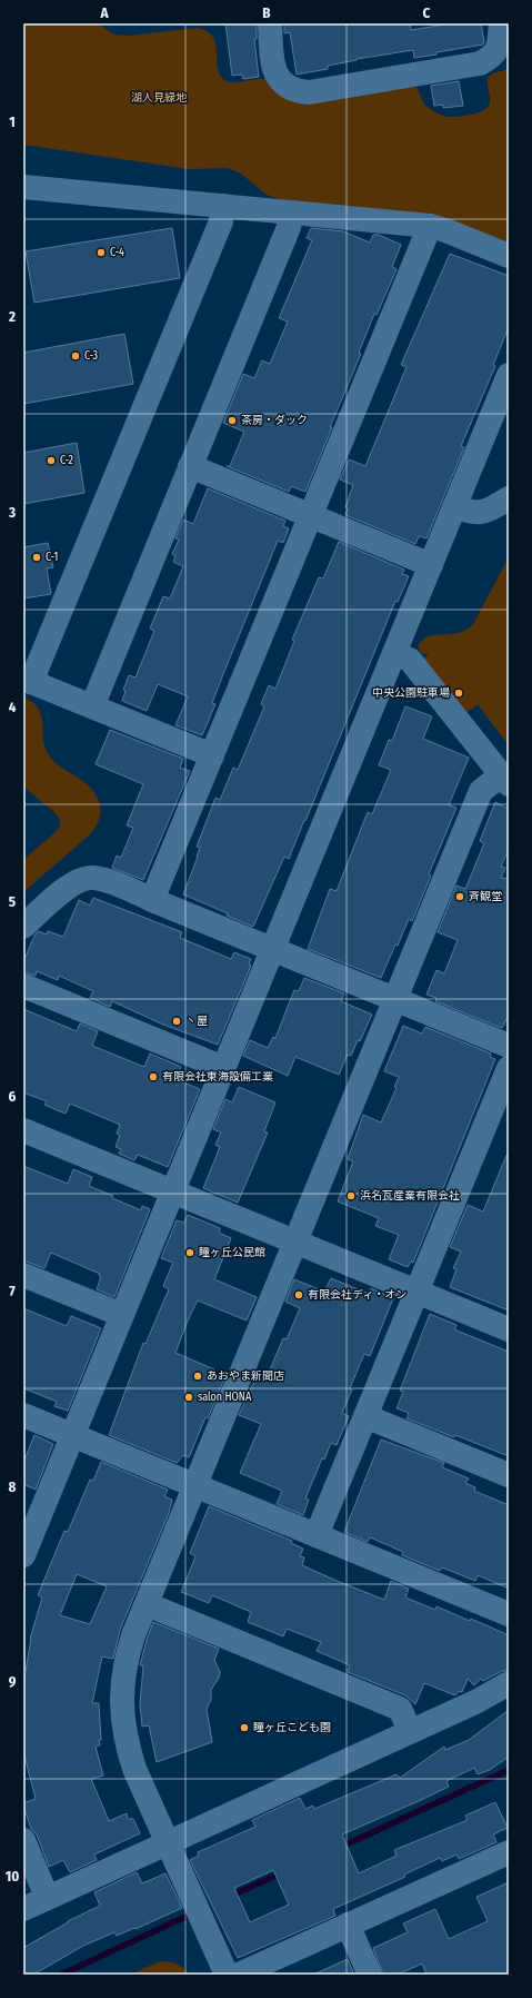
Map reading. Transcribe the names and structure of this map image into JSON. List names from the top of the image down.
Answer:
{
  "parks": ["湖人見緑地"],
  "places": [
    "C-4",
    "C-3",
    "茶房・ダック",
    "C-2",
    "C-1",
    "中央公園駐車場",
    "斉観堂",
    "丶屋",
    "有限会社東海設備工業",
    "浜名瓦産業有限会社",
    "瞳ヶ丘公民館",
    "有限会社ディ・オン",
    "あおやま新聞店",
    "salon HONA",
    "瞳ヶ丘こども園"
  ],
  "grid": {
    "columns": ["A", "B", "C"],
    "rows": [
      "1",
      "2",
      "3",
      "4",
      "5",
      "6",
      "7",
      "8",
      "9",
      "10"
    ]
  }
}
